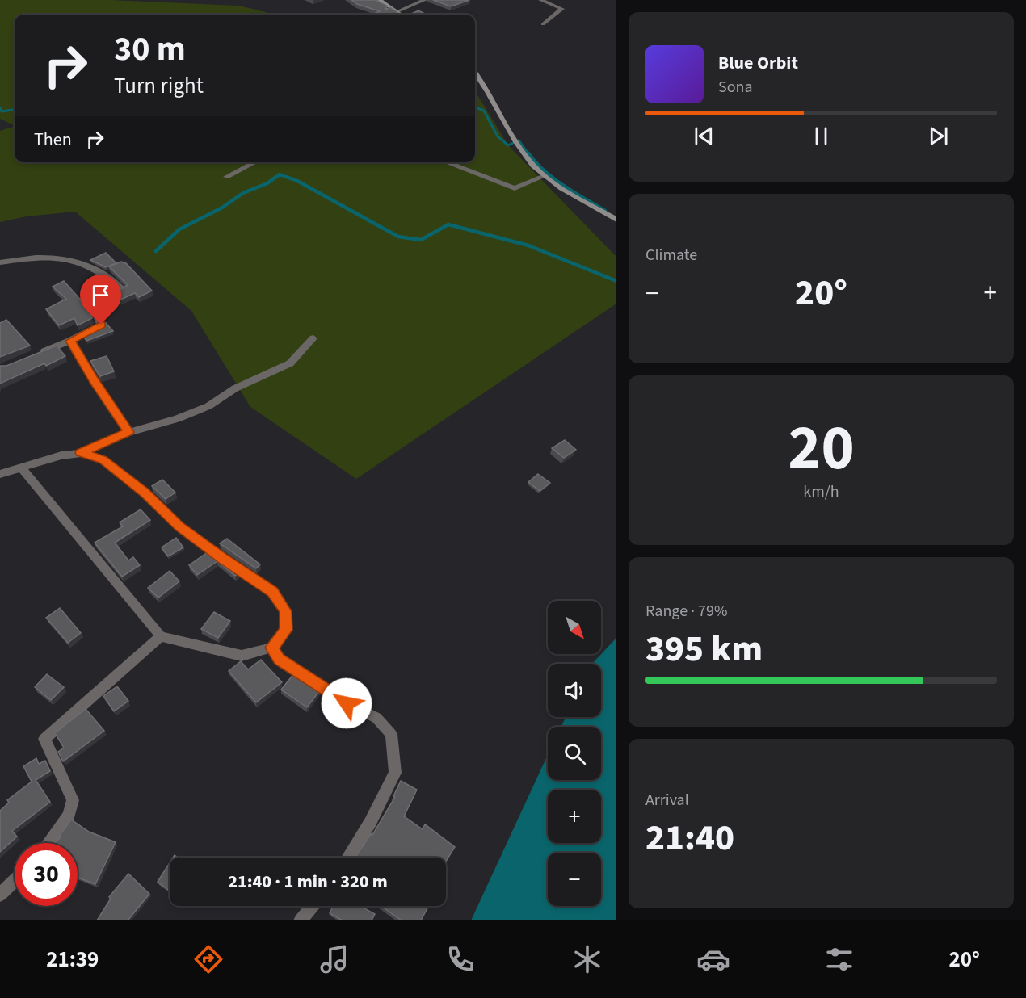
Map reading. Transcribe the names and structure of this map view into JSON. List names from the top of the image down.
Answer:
{
  "north": "bottom right",
  "page": {
    "turn": ["30 m", "Turn right"],
    "song": ["Blue Orbit", "Sona"],
    "then": "Then",
    "tile": [
      "Climate",
      ["20", "km/h"],
      ["Range · 79%", "395 km"],
      ["Arrival", "21:40"]
    ],
    "heat": ["−", "20°", "+"],
    "map_buttons": ["+", "−"],
    "limit": "30",
    "trip": "21:40 · 1 min · 320 m",
    "tabs": ["21:39", "20°"]
  }
}
